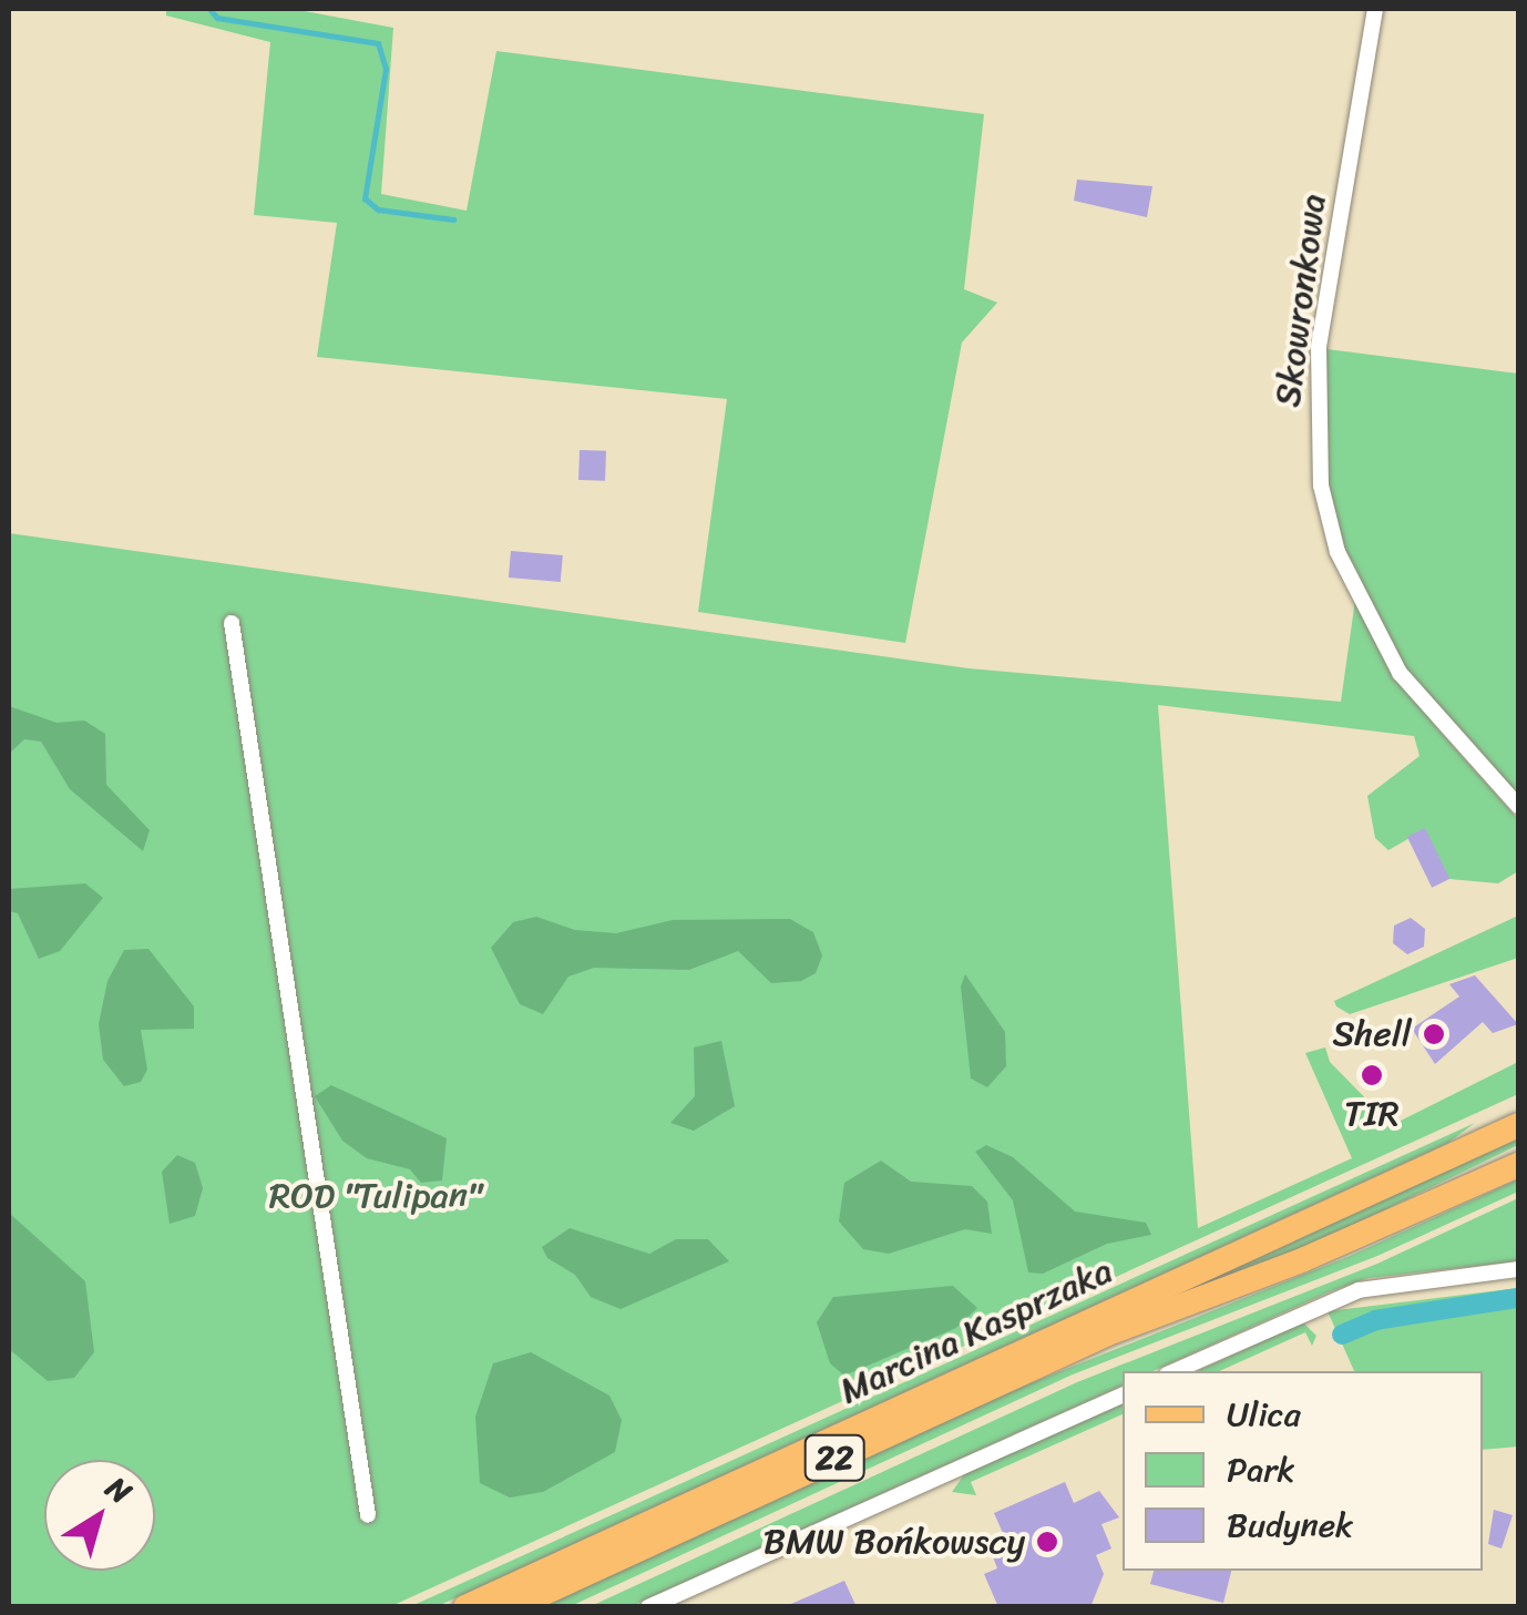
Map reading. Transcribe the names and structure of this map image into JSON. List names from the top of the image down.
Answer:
{
  "streets": {
    "main road": ["Marcina Kasprzaka", "22"],
    "street": ["Skowronkowa"]
  },
  "parks": ["ROD \"Tulipan\""],
  "places": ["Shell", "TIR", "BMW Bońkowscy"],
  "legend": ["Ulica", "Park", "Budynek"],
  "north": "top right"
}
